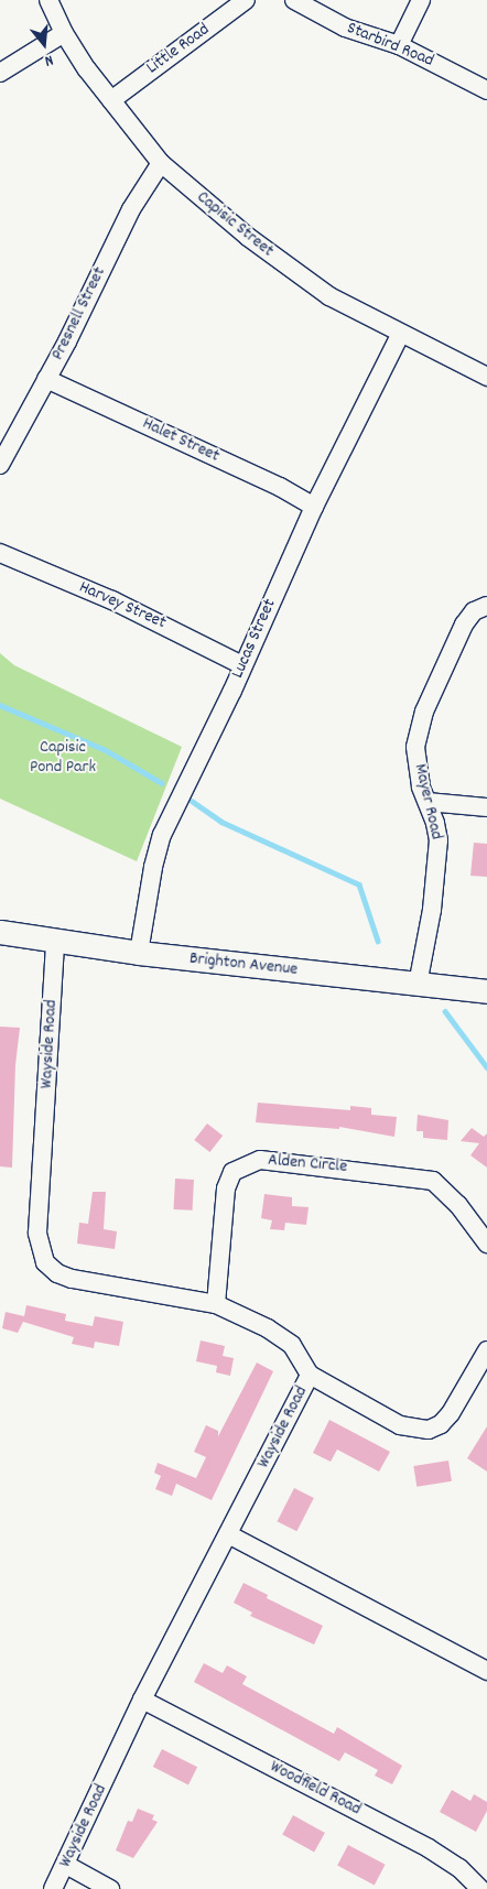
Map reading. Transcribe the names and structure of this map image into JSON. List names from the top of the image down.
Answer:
{
  "streets": {
    "main road": ["Brighton Avenue"],
    "street": [
      "Starbird Road",
      "Little Road",
      "Capisic Street",
      "Presnell Street",
      "Halet Street",
      "Harvey Street",
      "Lucas Street",
      "Mayer Road",
      "Wayside Road",
      "Alden Circle",
      "Woodfield Road"
    ]
  },
  "crossings": [
    ["Little Road", "Capisic Street"],
    ["Capisic Street", "Presnell Street"],
    ["Capisic Street", "Lucas Street"],
    ["Presnell Street", "Halet Street"],
    ["Halet Street", "Lucas Street"],
    ["Harvey Street", "Lucas Street"],
    ["Lucas Street", "Brighton Avenue"],
    ["Mayer Road", "Brighton Avenue"],
    ["Brighton Avenue", "Wayside Road"],
    ["Wayside Road", "Alden Circle"],
    ["Wayside Road", "Woodfield Road"]
  ],
  "parks": ["Capisic Pond Park"],
  "north": "bottom"
}
